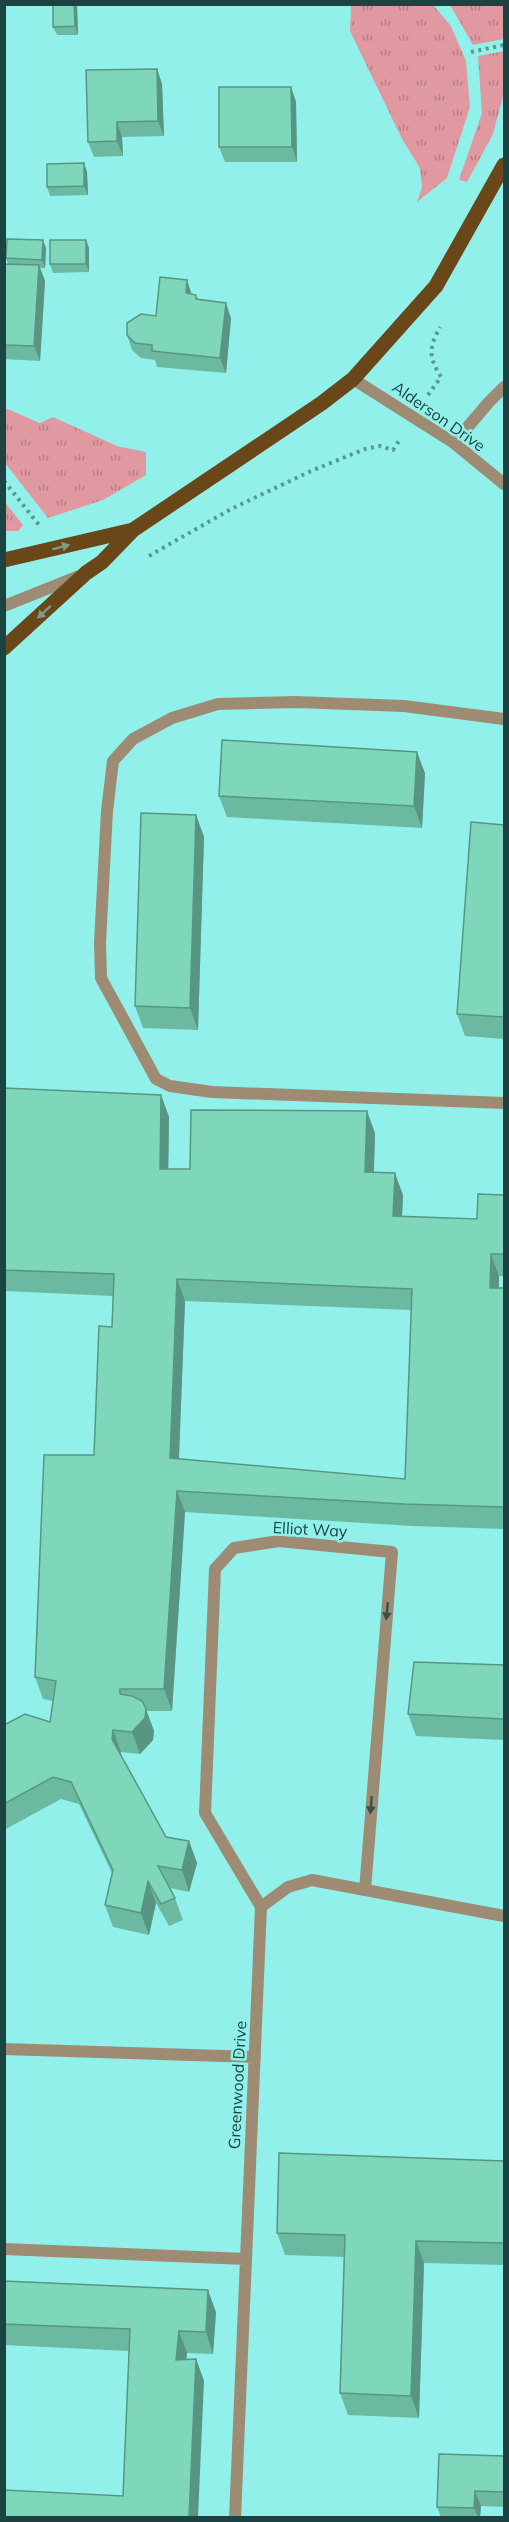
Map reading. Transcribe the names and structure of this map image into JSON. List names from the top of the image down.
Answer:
{
  "streets": {
    "lane": ["Alderson Drive", "Elliot Way", "Greenwood Drive"]
  },
  "crossings": [
    ["Elliot Way", "Greenwood Drive"]
  ]
}
